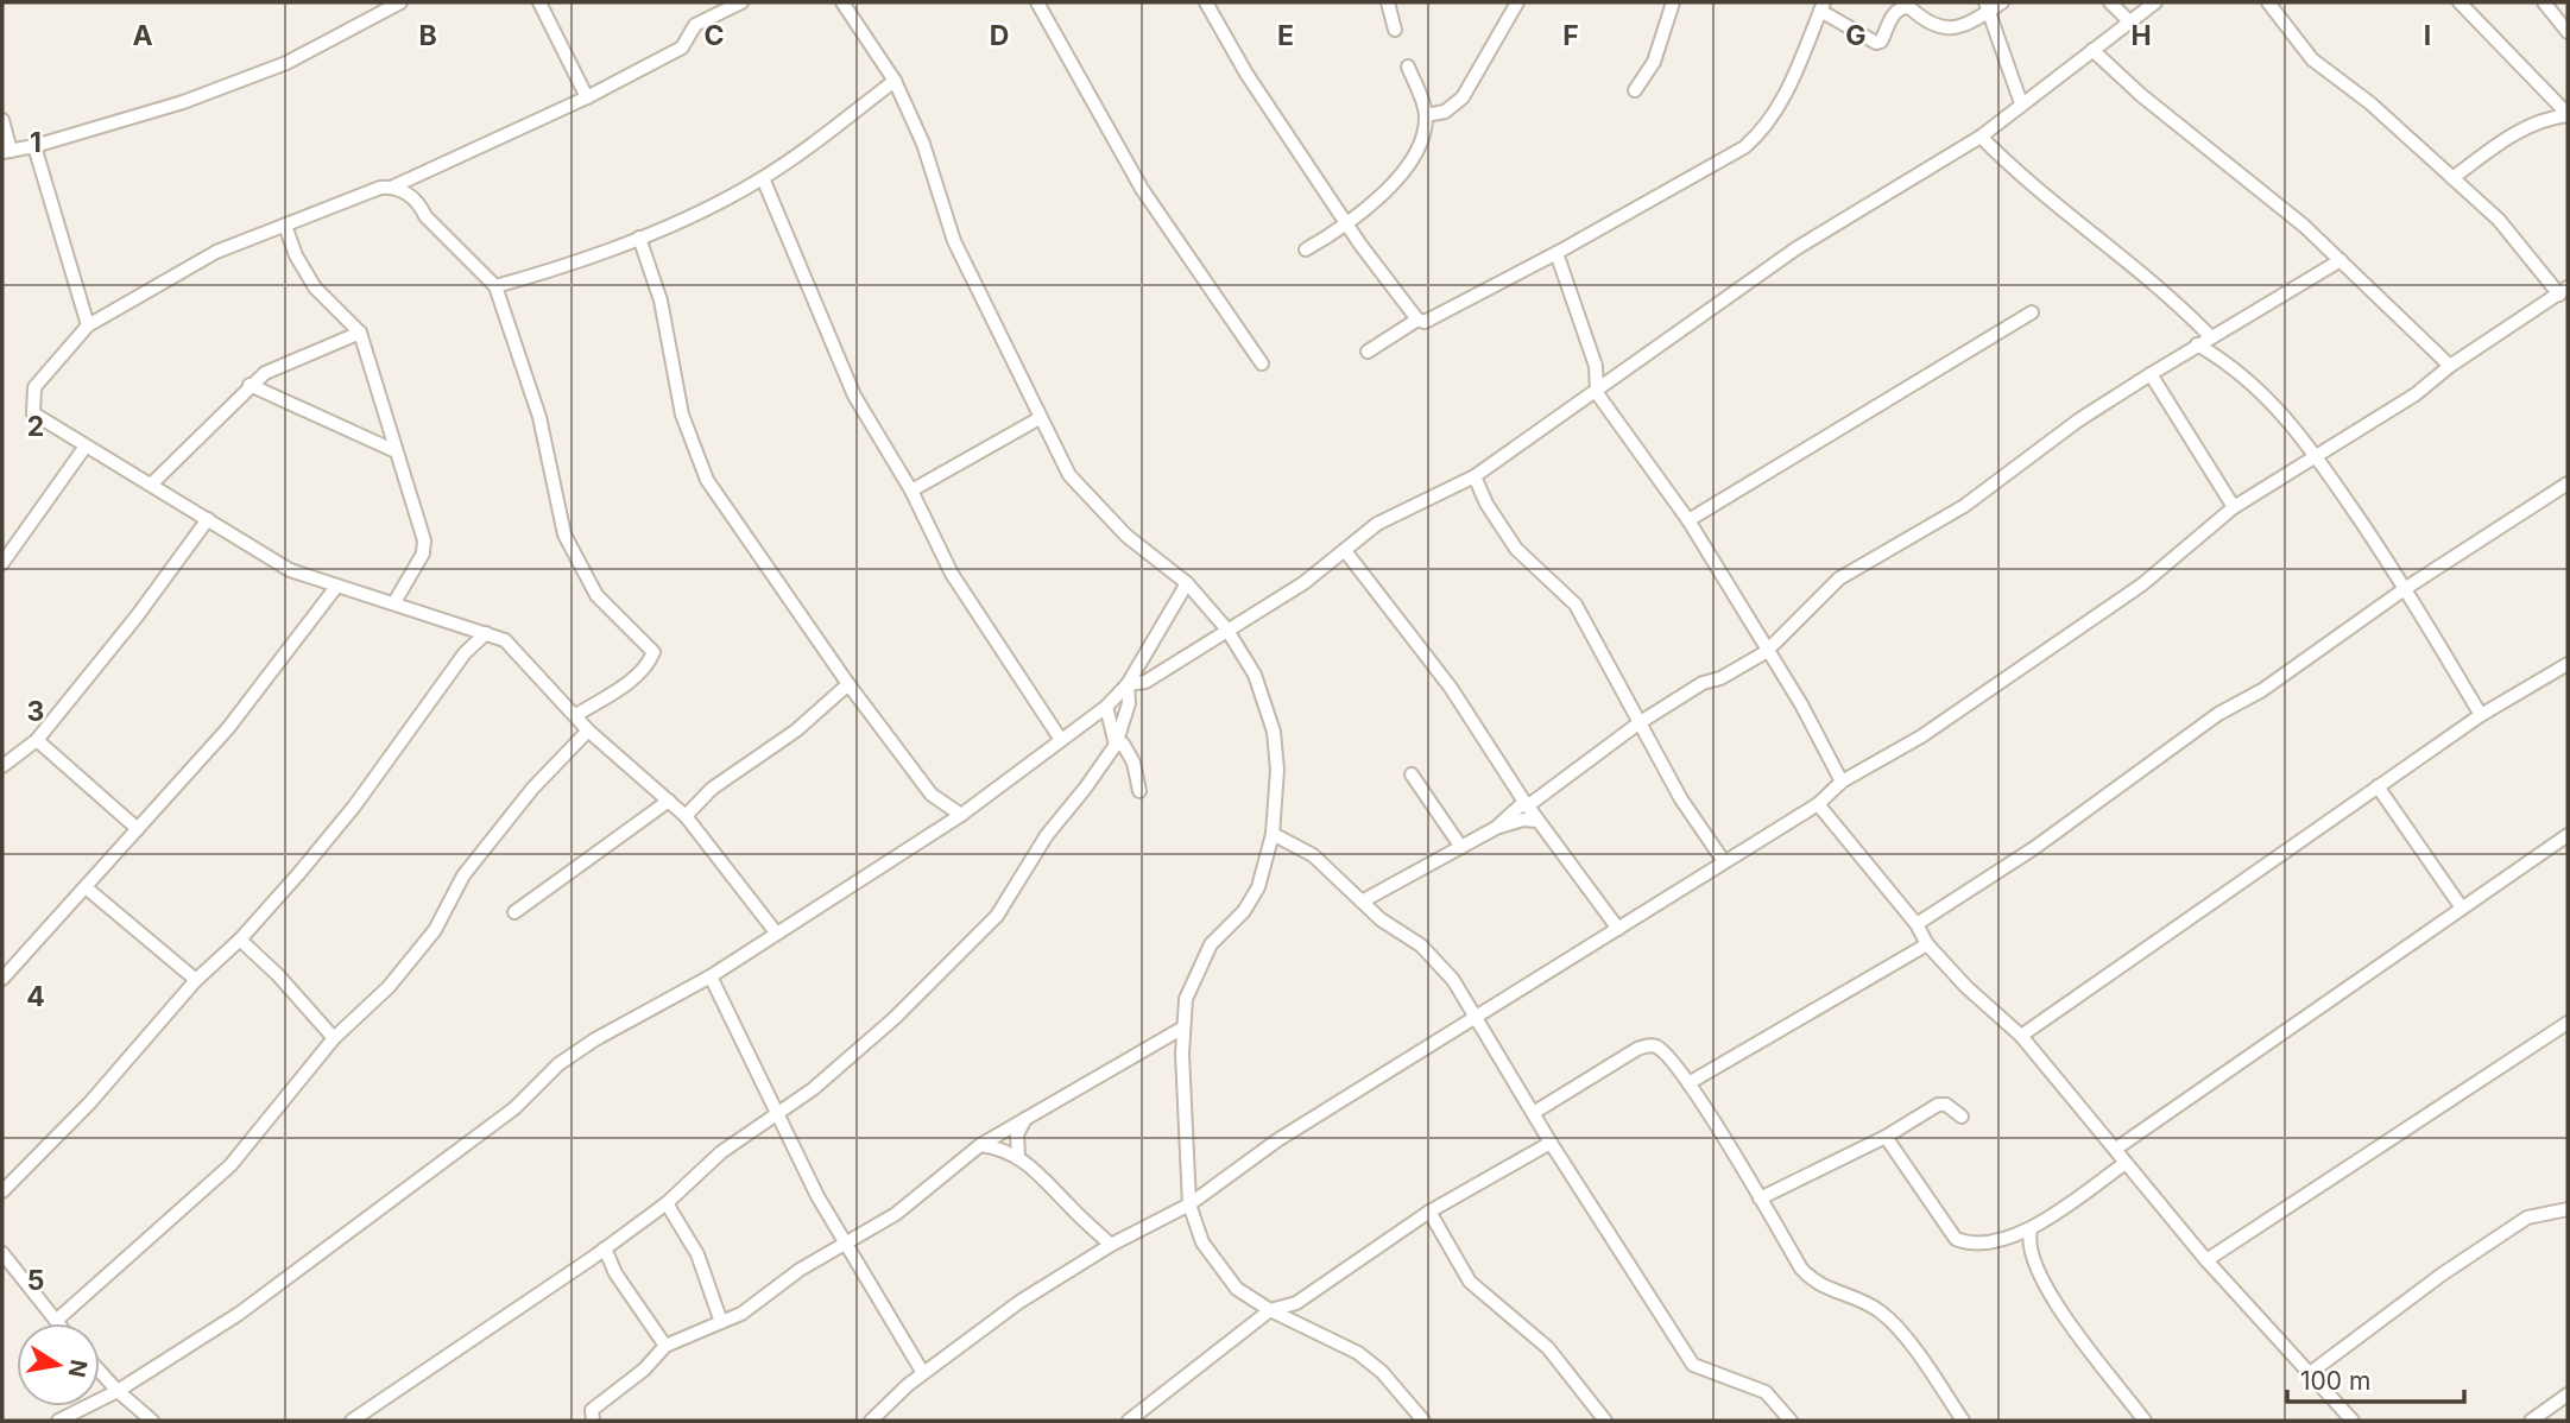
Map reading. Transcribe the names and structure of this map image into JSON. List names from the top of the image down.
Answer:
{
  "scale_bar": "100 m",
  "north": "right",
  "grid": {
    "columns": [
      "A",
      "B",
      "C",
      "D",
      "E",
      "F",
      "G",
      "H",
      "I"
    ],
    "rows": [
      "1",
      "2",
      "3",
      "4",
      "5"
    ]
  }
}
